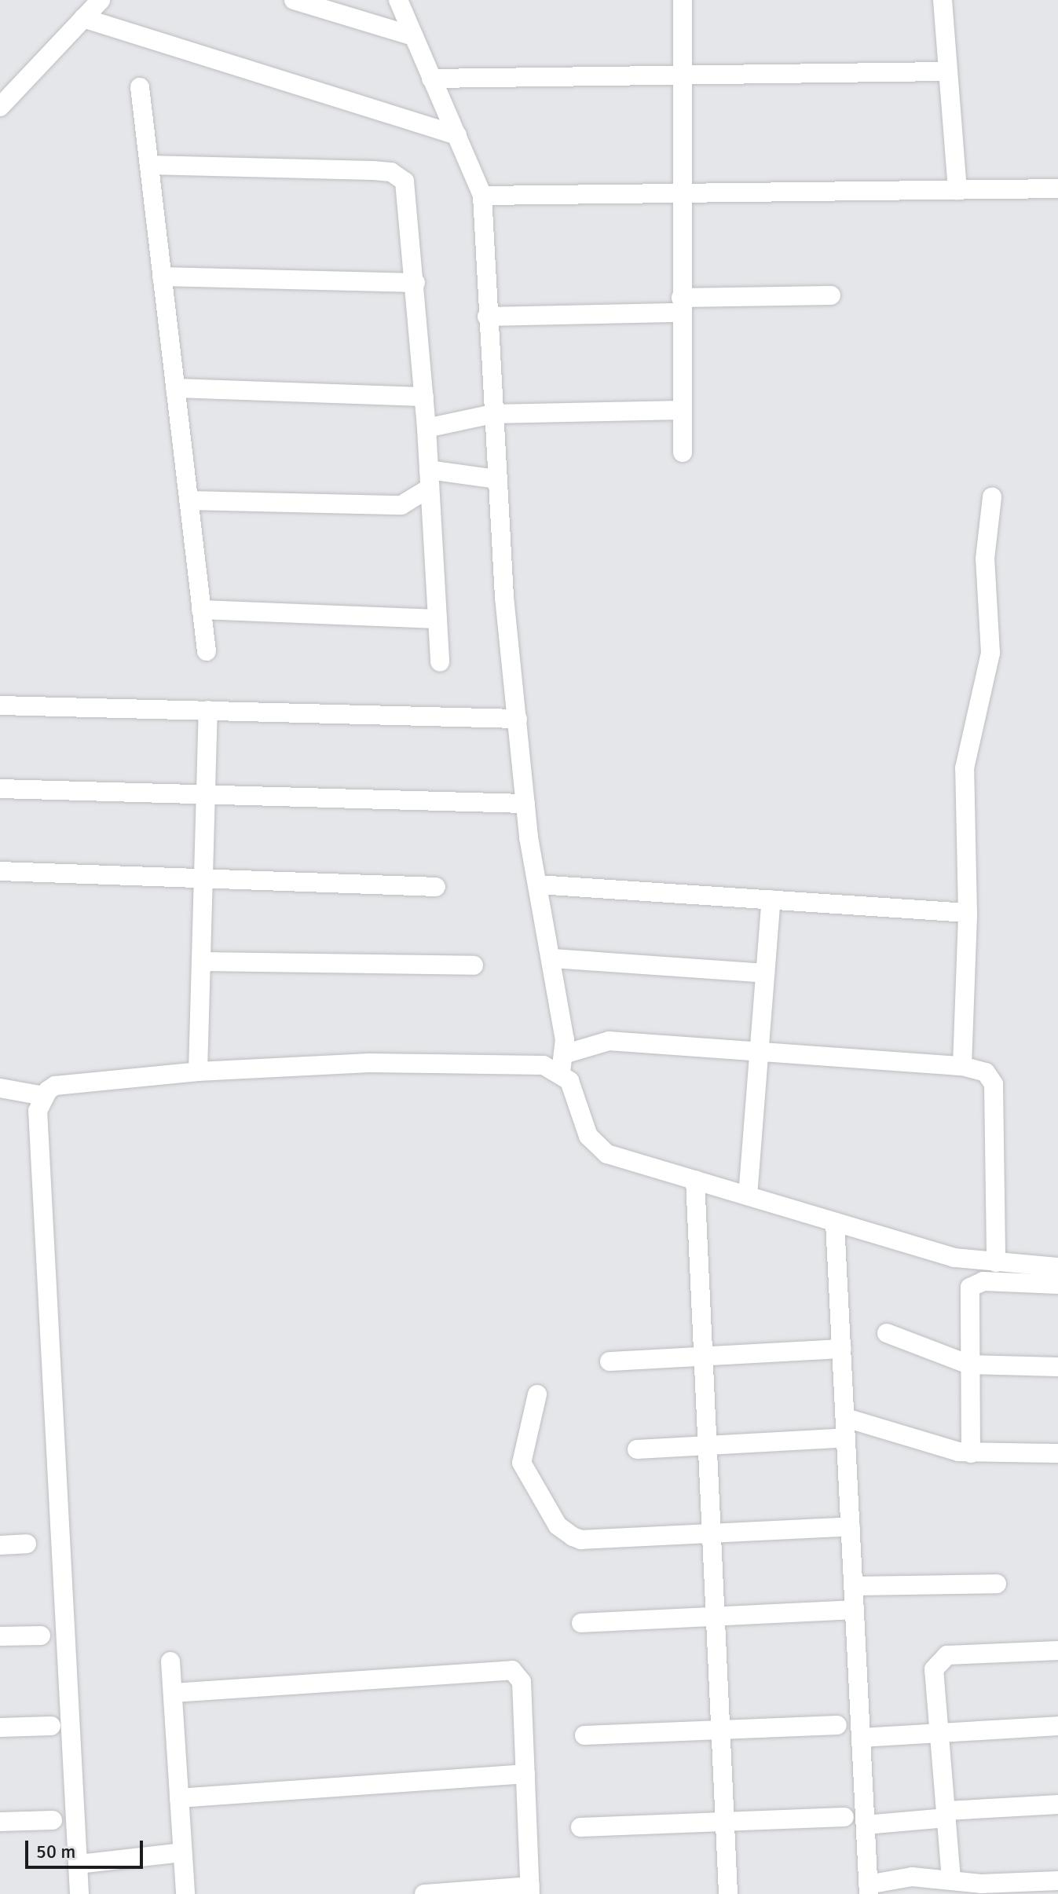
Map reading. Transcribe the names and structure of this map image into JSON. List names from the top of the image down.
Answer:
{
  "scale_bar": "50 m"
}
